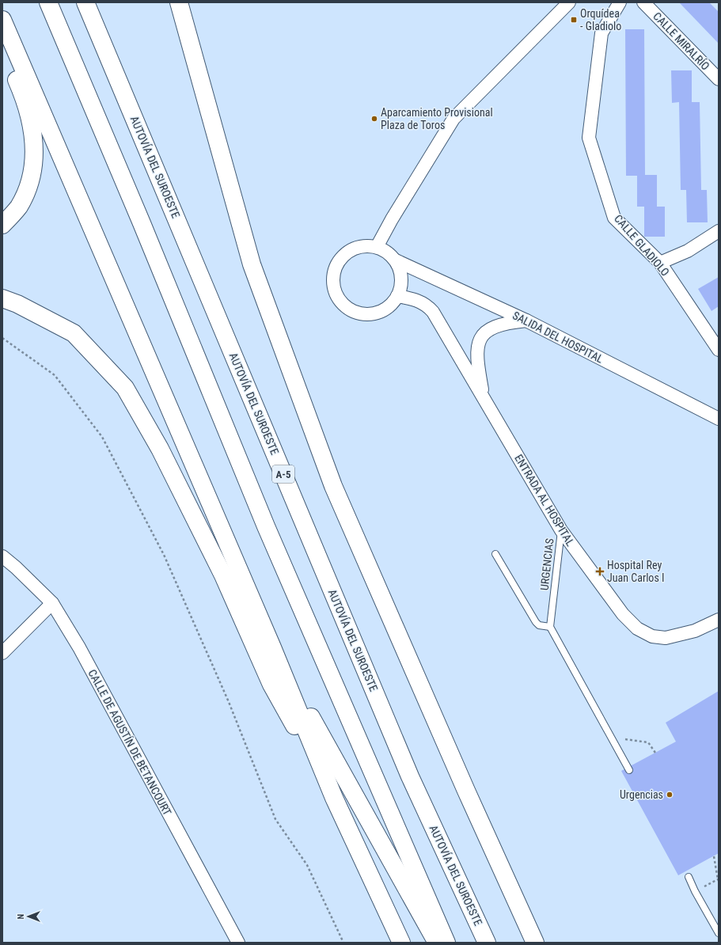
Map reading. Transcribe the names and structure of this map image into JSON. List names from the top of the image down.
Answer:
{
  "streets": {
    "highway": ["AUTOVÍA DEL SUROESTE", "A-5"],
    "street": [
      "CALLE MIRALRÍO",
      "CALLE GLADIOLO",
      "SALIDA DEL HOSPITAL",
      "ENTRADA AL HOSPITAL",
      "CALLE DE AGUSTÍN DE BETANCOURT"
    ],
    "lane": ["URGENCIAS"]
  },
  "crossings": [
    ["SALIDA DEL HOSPITAL", "ENTRADA AL HOSPITAL"],
    ["ENTRADA AL HOSPITAL", "URGENCIAS"]
  ],
  "places": {
    "transit": ["Orquídea - Gladiolo"],
    "other": ["Aparcamiento Provisional Plaza de Toros", "Urgencias"],
    "health": ["Hospital Rey Juan Carlos I"]
  },
  "north": "left"
}
